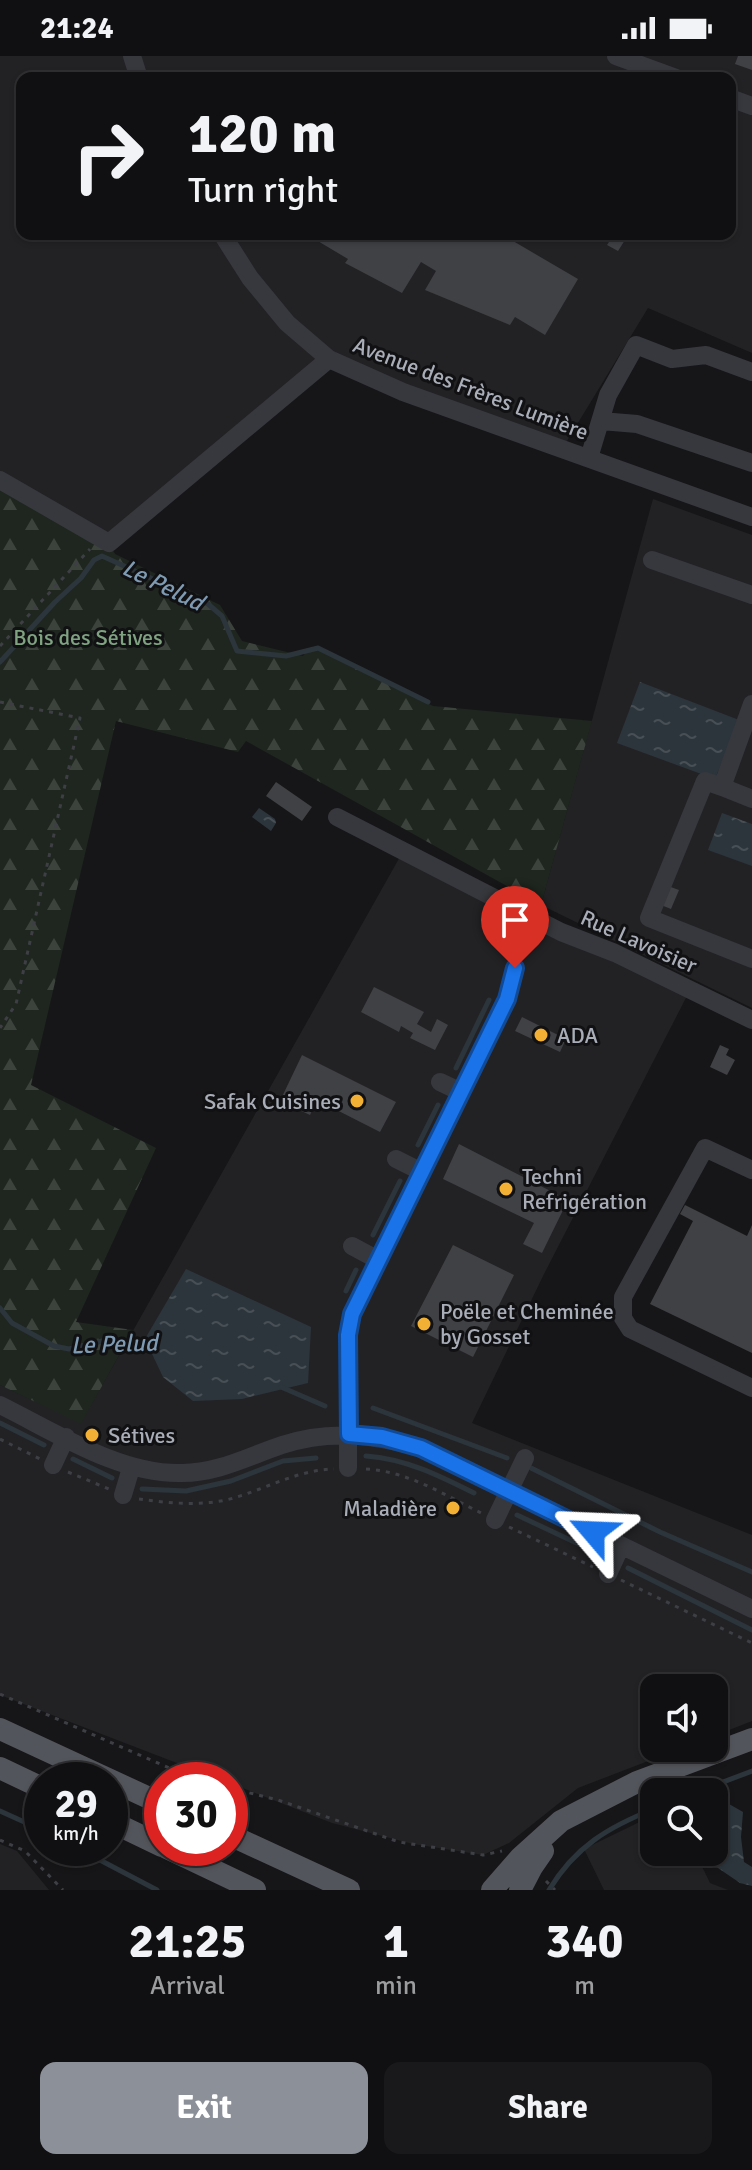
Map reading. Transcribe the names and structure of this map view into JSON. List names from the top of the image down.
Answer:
{
  "streets": {
    "street": ["Avenue des Frères Lumière", "Rue Lavoisier"]
  },
  "water": ["Le Pelud"],
  "parks": ["Bois des Sétives"],
  "places": [
    "ADA",
    "Safak Cuisines",
    "Techni Refrigération",
    "Poële et Cheminée by Gosset",
    "Sétives",
    "Maladière"
  ],
  "page": {
    "status": "21:24",
    "turn": ["120 m", "Turn right"],
    "speed": "29 km/h",
    "limit": "30",
    "eta": [
      "21:25",
      "Arrival",
      "1",
      "min",
      "340",
      "m"
    ],
    "buttons": ["Exit", "Share"]
  }
}
